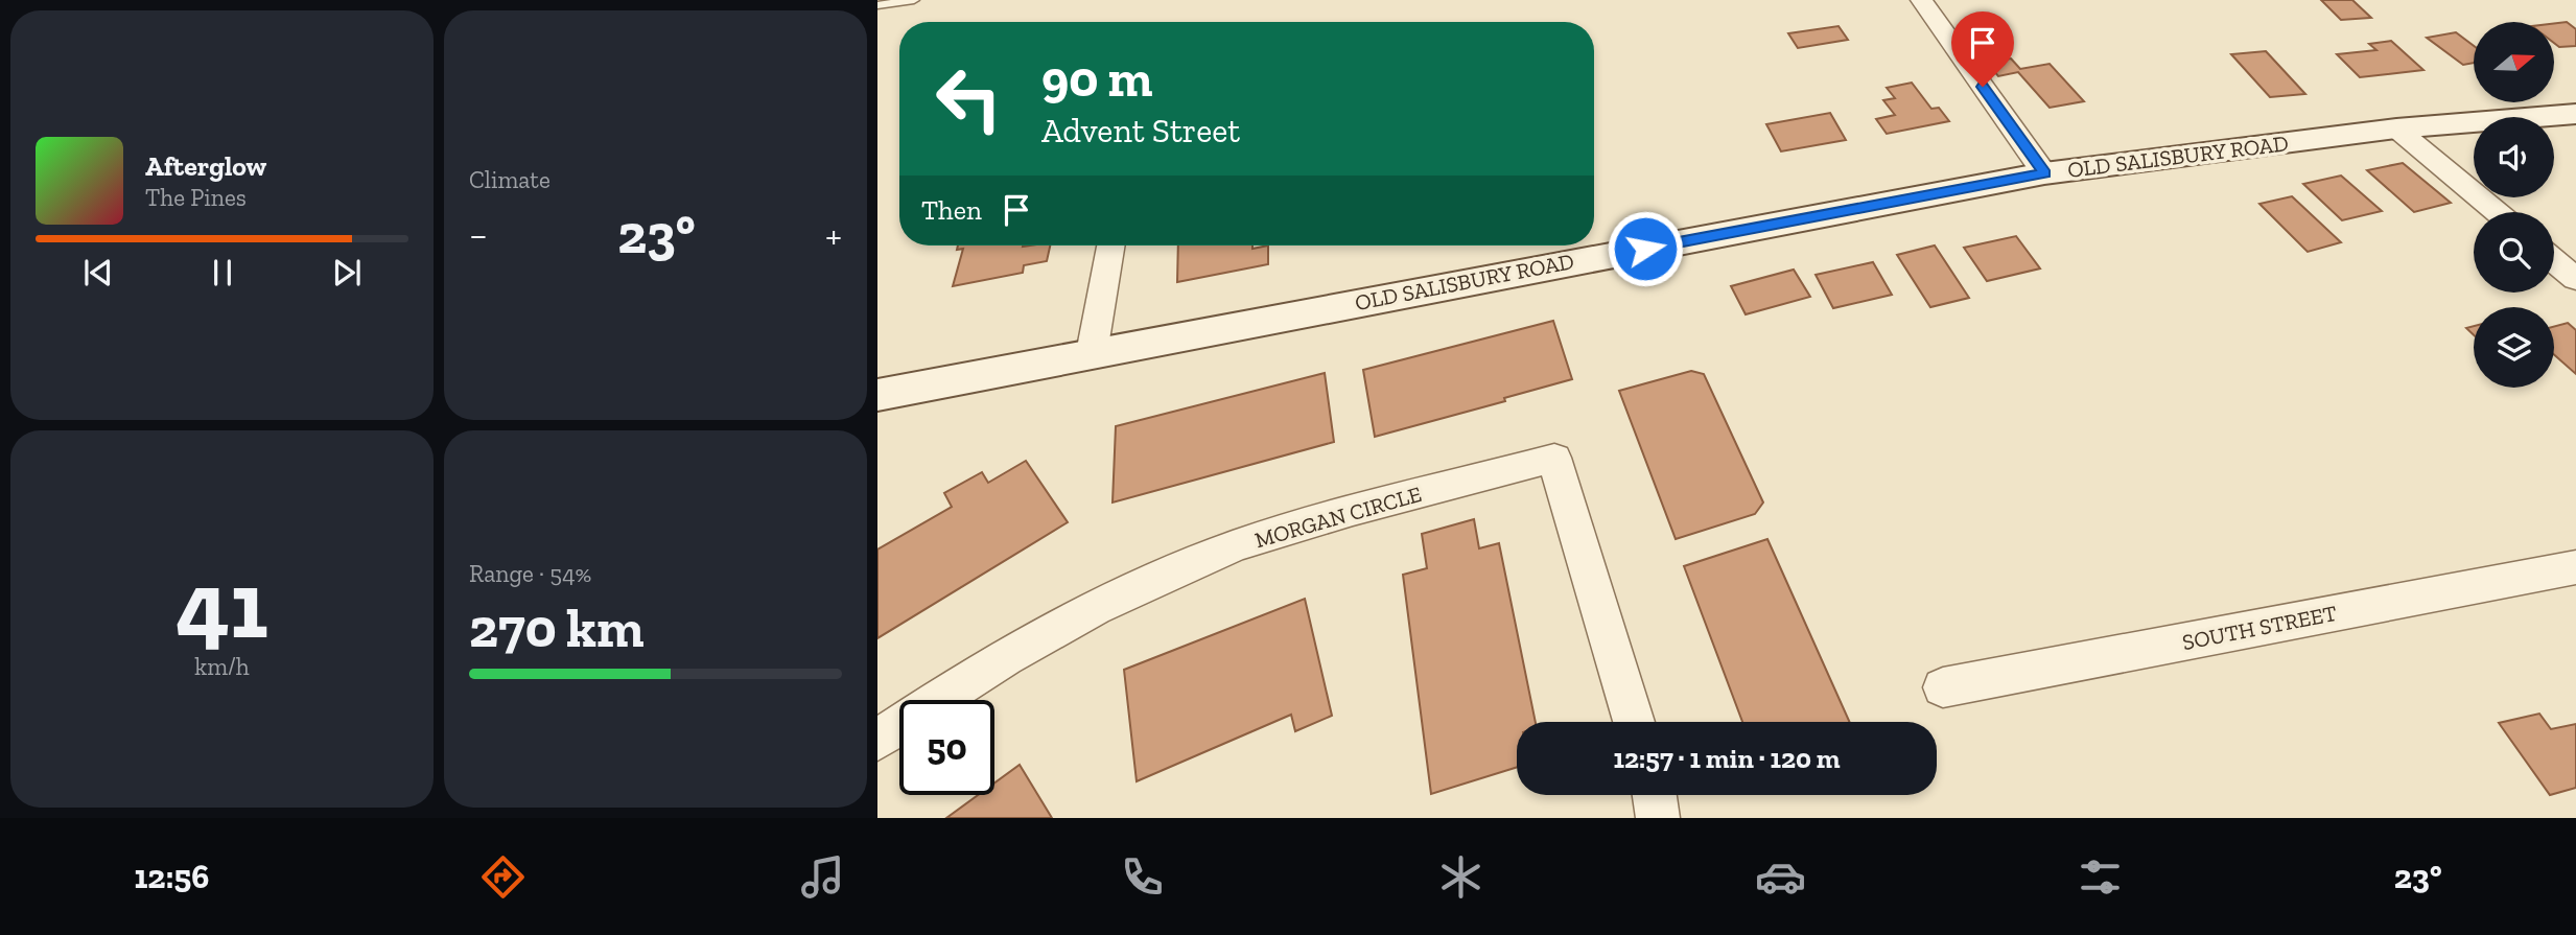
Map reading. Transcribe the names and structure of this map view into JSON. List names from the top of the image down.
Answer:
{
  "streets": {
    "main road": ["OLD SALISBURY ROAD"],
    "street": ["MORGAN CIRCLE", "SOUTH STREET"]
  },
  "north": "right",
  "page": {
    "tile": [
      "Climate",
      ["41", "km/h"],
      ["Range · 54%", "270 km"]
    ],
    "turn": ["90 m", "Advent Street"],
    "song": ["Afterglow", "The Pines"],
    "then": "Then",
    "heat": ["−", "23°", "+"],
    "limit": "50",
    "trip": "12:57 · 1 min · 120 m",
    "tabs": ["12:56", "23°"]
  }
}
